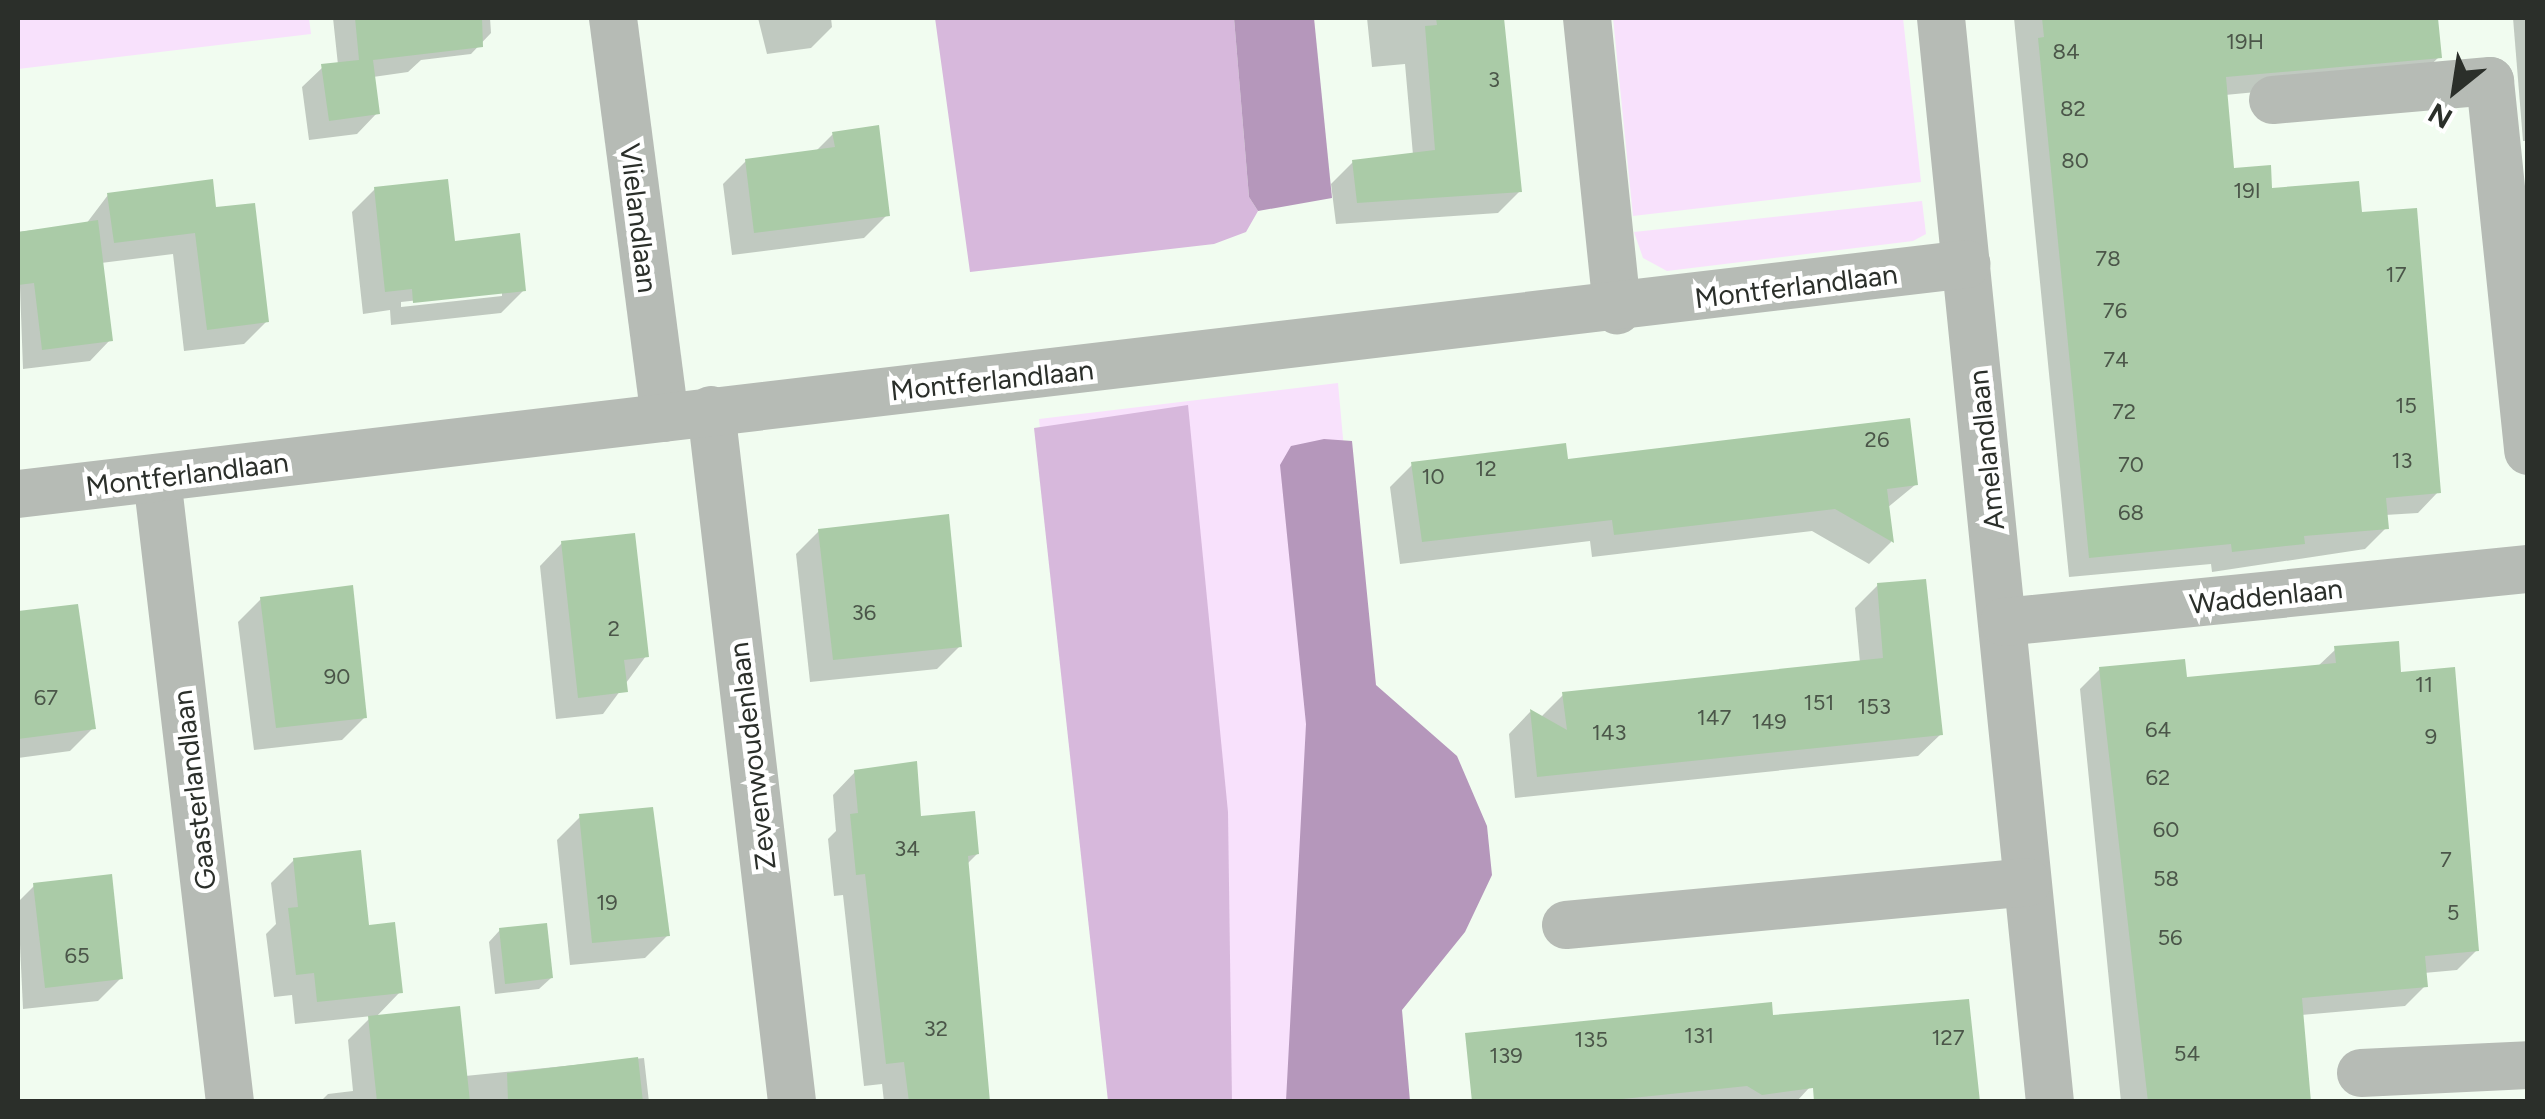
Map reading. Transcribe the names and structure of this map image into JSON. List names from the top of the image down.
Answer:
{
  "streets": {
    "street": [
      "Vlielandlaan",
      "Montferlandlaan",
      "Amelandlaan",
      "Waddenlaan",
      "Zevenwoudenlaan",
      "Gaasterlandlaan"
    ]
  },
  "crossings": [
    ["Vlielandlaan", "Montferlandlaan"],
    ["Montferlandlaan", "Amelandlaan"],
    ["Montferlandlaan", "Zevenwoudenlaan"],
    ["Montferlandlaan", "Gaasterlandlaan"],
    ["Amelandlaan", "Waddenlaan"]
  ],
  "house_numbers": [
    "19H",
    "84",
    "3",
    "82",
    "80",
    "19I",
    "78",
    "17",
    "76",
    "74",
    "15",
    "72",
    "26",
    "13",
    "70",
    "12",
    "10",
    "68",
    "36",
    "2",
    "90",
    "11",
    "67",
    "151",
    "153",
    "147",
    "149",
    "64",
    "143",
    "9",
    "62",
    "60",
    "34",
    "7",
    "58",
    "19",
    "5",
    "56",
    "65",
    "32",
    "131",
    "127",
    "135",
    "54",
    "139"
  ],
  "north": "bottom left"
}
